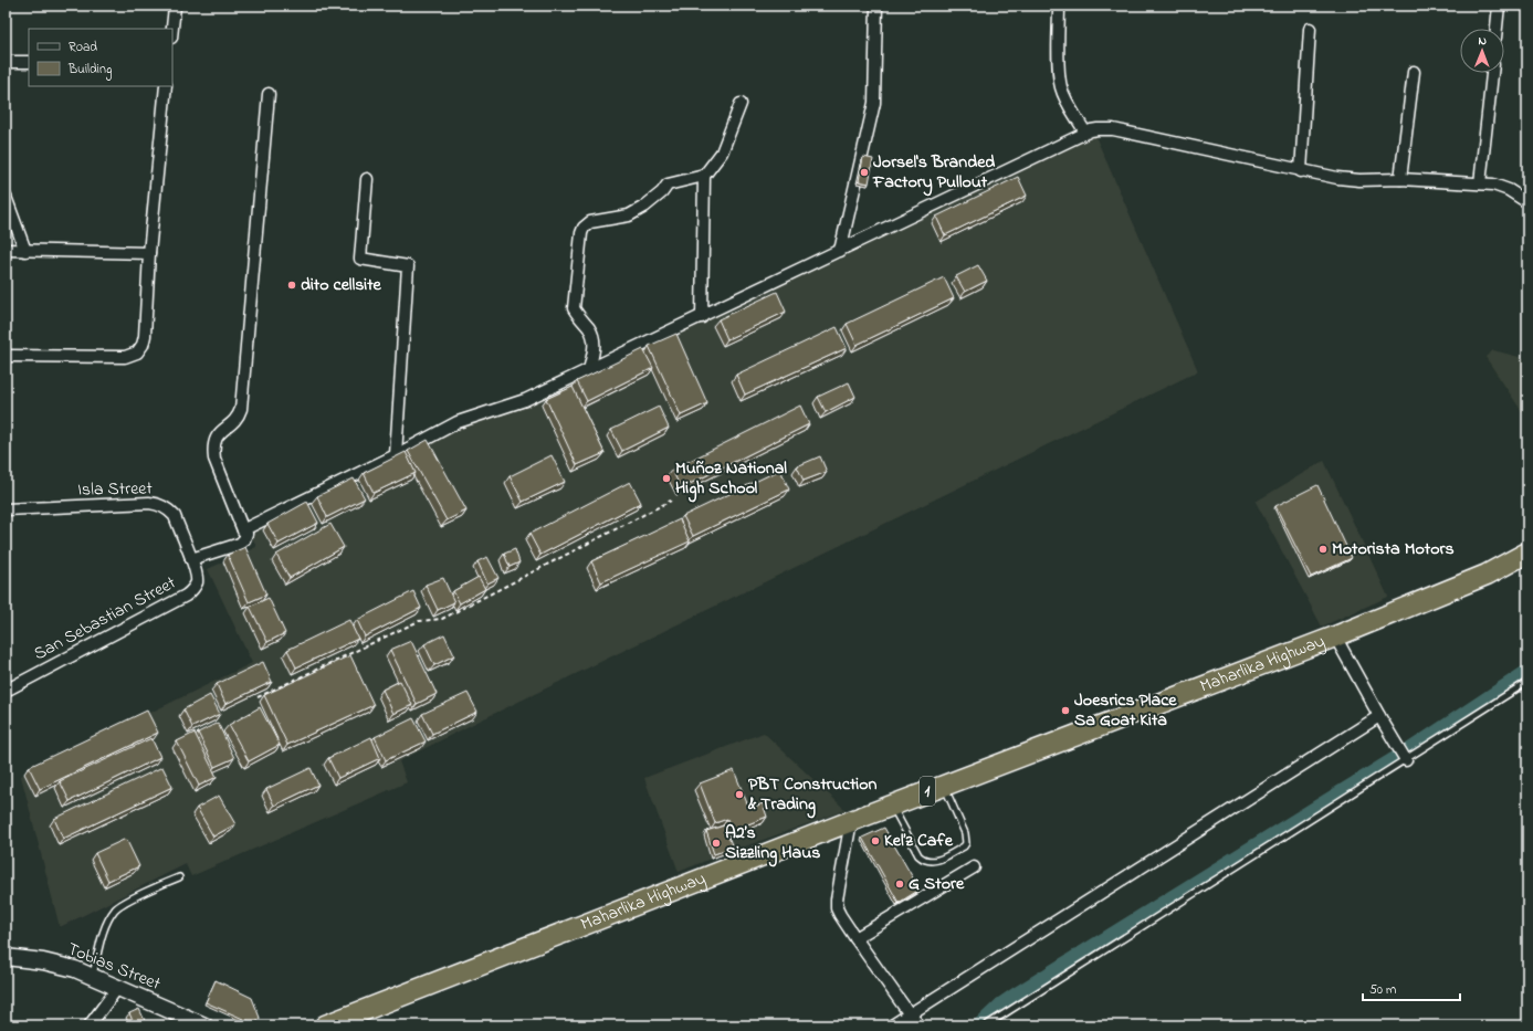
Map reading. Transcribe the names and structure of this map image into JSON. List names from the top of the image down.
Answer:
{
  "streets": {
    "highway": ["Maharlika Highway", "1"],
    "main road": ["Tobias Street"],
    "street": ["Isla Street", "San Sebastian Street"]
  },
  "crossings": [
    ["Isla Street", "San Sebastian Street"]
  ],
  "places": [
    "Jorsel's Branded Factory Pullout",
    "dito cellsite",
    "Muñoz National High School",
    "Motorista Motors",
    "Joesrics Place Sa Goat Kita",
    "PBT Construction & Trading",
    "Kel’z Cafe",
    "A2’s Sizzling Haus",
    "G Store"
  ],
  "legend": ["Road", "Building"],
  "scale_bar": "50 m",
  "north": "top"
}
